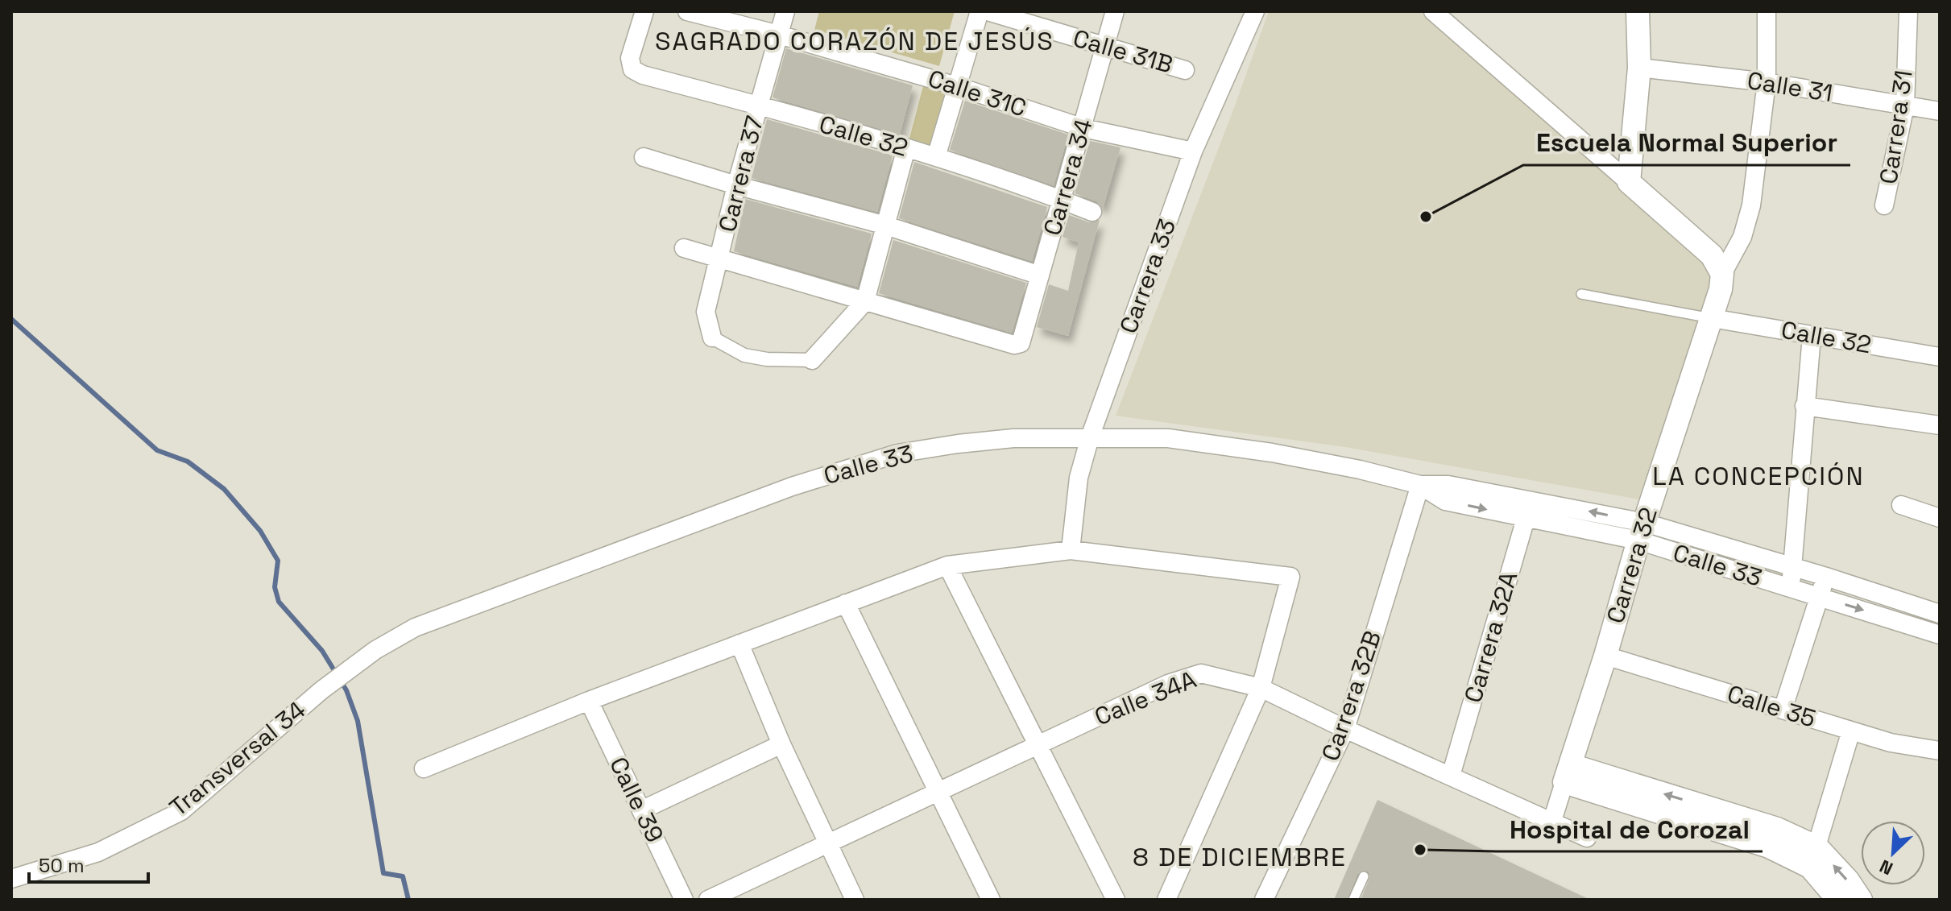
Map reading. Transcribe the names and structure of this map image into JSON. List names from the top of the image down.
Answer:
{
  "streets": {
    "street": [
      "Calle 31B",
      "Calle 31",
      "Calle 31C",
      "Carrera 31",
      "Calle 32",
      "Carrera 37",
      "Carrera 34",
      "Carrera 33",
      "Calle 33",
      "Carrera 32",
      "Carrera 32A",
      "Carrera 32B",
      "Calle 34A",
      "Calle 35",
      "Transversal 34",
      "Calle 39"
    ]
  },
  "crossings": [
    ["Calle 31B", "Carrera 34"],
    ["Calle 31", "Carrera 31"],
    ["Calle 31", "Carrera 32"],
    ["Calle 31C", "Carrera 37"],
    ["Calle 31C", "Carrera 34"],
    ["Calle 31C", "Carrera 33"],
    ["Calle 32", "Carrera 37"],
    ["Calle 32", "Carrera 34"],
    ["Calle 32", "Carrera 32"],
    ["Carrera 33", "Calle 33"],
    ["Calle 33", "Carrera 32"],
    ["Calle 33", "Carrera 32A"],
    ["Calle 33", "Carrera 32B"],
    ["Calle 33", "Transversal 34"],
    ["Carrera 32", "Calle 34A"],
    ["Carrera 32", "Calle 35"],
    ["Carrera 32A", "Calle 34A"],
    ["Carrera 32B", "Calle 34A"]
  ],
  "districts": ["SAGRADO CORAZÓN DE JESÚS", "LA CONCEPCIÓN", "8 DE DICIEMBRE"],
  "places": ["Escuela Normal Superior", "Hospital de Corozal"],
  "scale_bar": "50 m",
  "north": "bottom left"
}
